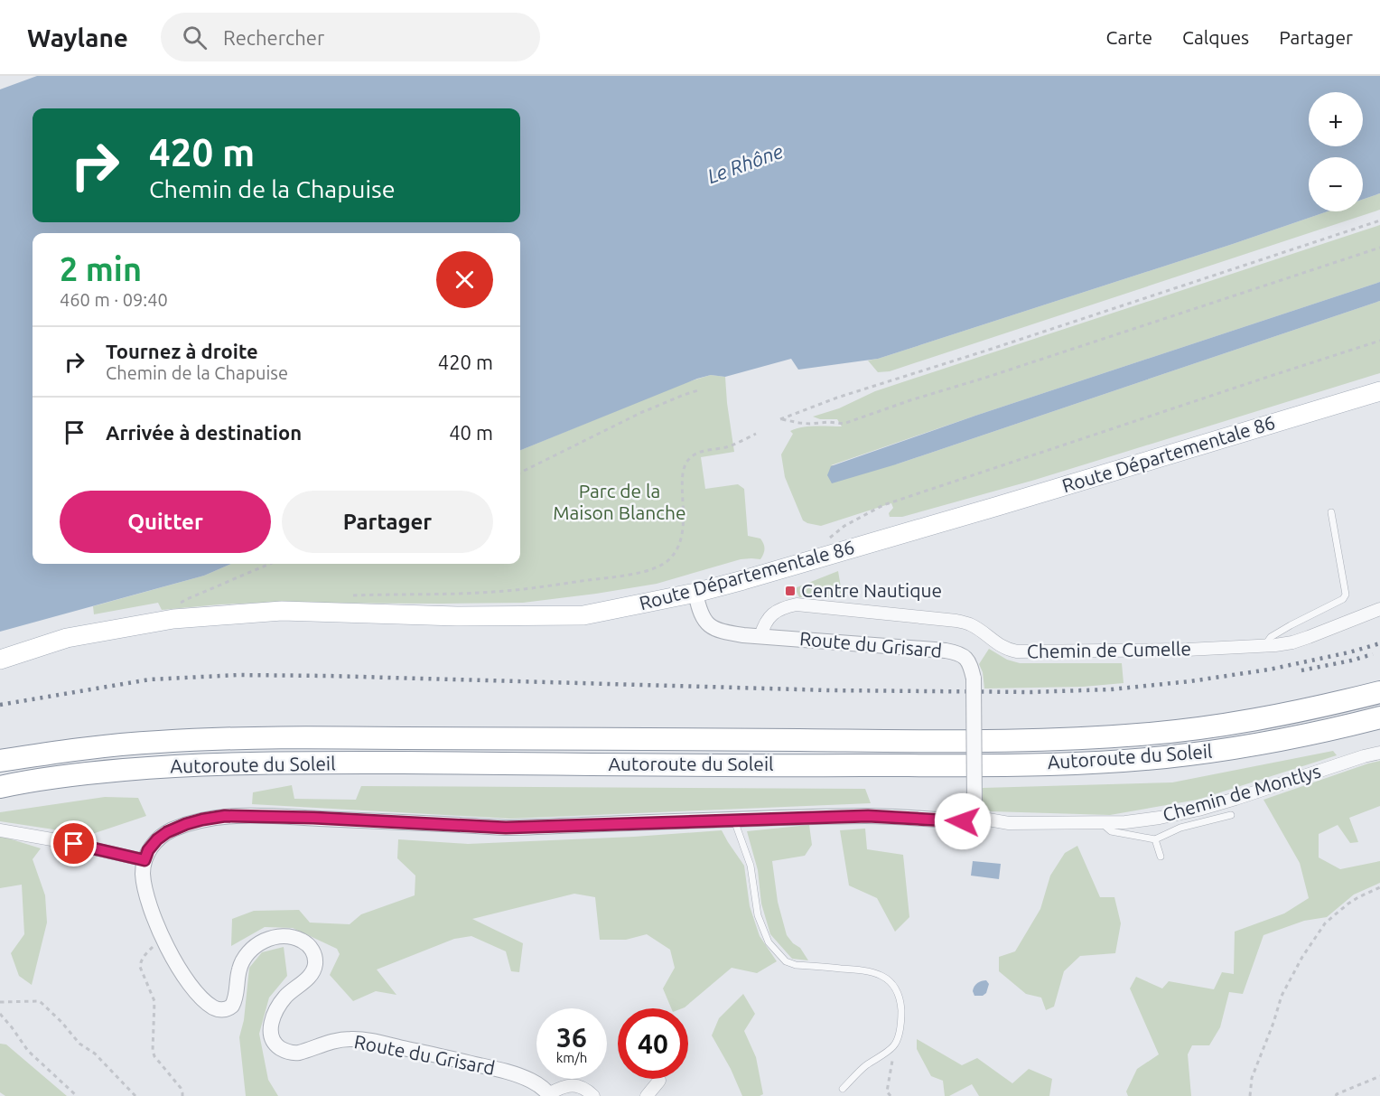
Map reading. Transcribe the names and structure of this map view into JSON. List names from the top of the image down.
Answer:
{
  "streets": {
    "highway": ["Autoroute du Soleil"],
    "main road": ["Route Départementale 86"],
    "street": ["Route du Grisard", "Chemin de Cumelle", "Chemin de Montlys"]
  },
  "crossings": [
    ["Route Départementale 86", "Route du Grisard"],
    ["Route du Grisard", "Chemin de Cumelle"],
    ["Route du Grisard", "Chemin de Montlys"]
  ],
  "water": ["Le Rhône"],
  "parks": ["Parc de la Maison Blanche"],
  "places": {
    "transit": ["Centre Nautique"]
  },
  "page": {
    "header": "Waylane",
    "search": "Rechercher",
    "nav": ["Carte", "Calques", "Partager"],
    "map_buttons": ["+", "−"],
    "turn": ["420 m", "Chemin de la Chapuise"],
    "heading": ["2 min", "460 m · 09:40"],
    "list": [
      {
        "name": "Tournez à droite",
        "note": "Chemin de la Chapuise",
        "value": "420 m"
      },
      {
        "name": "Arrivée à destination",
        "value": "40 m"
      }
    ],
    "buttons": ["Quitter", "Partager"],
    "speed": "36 km/h",
    "limit": "40"
  }
}
